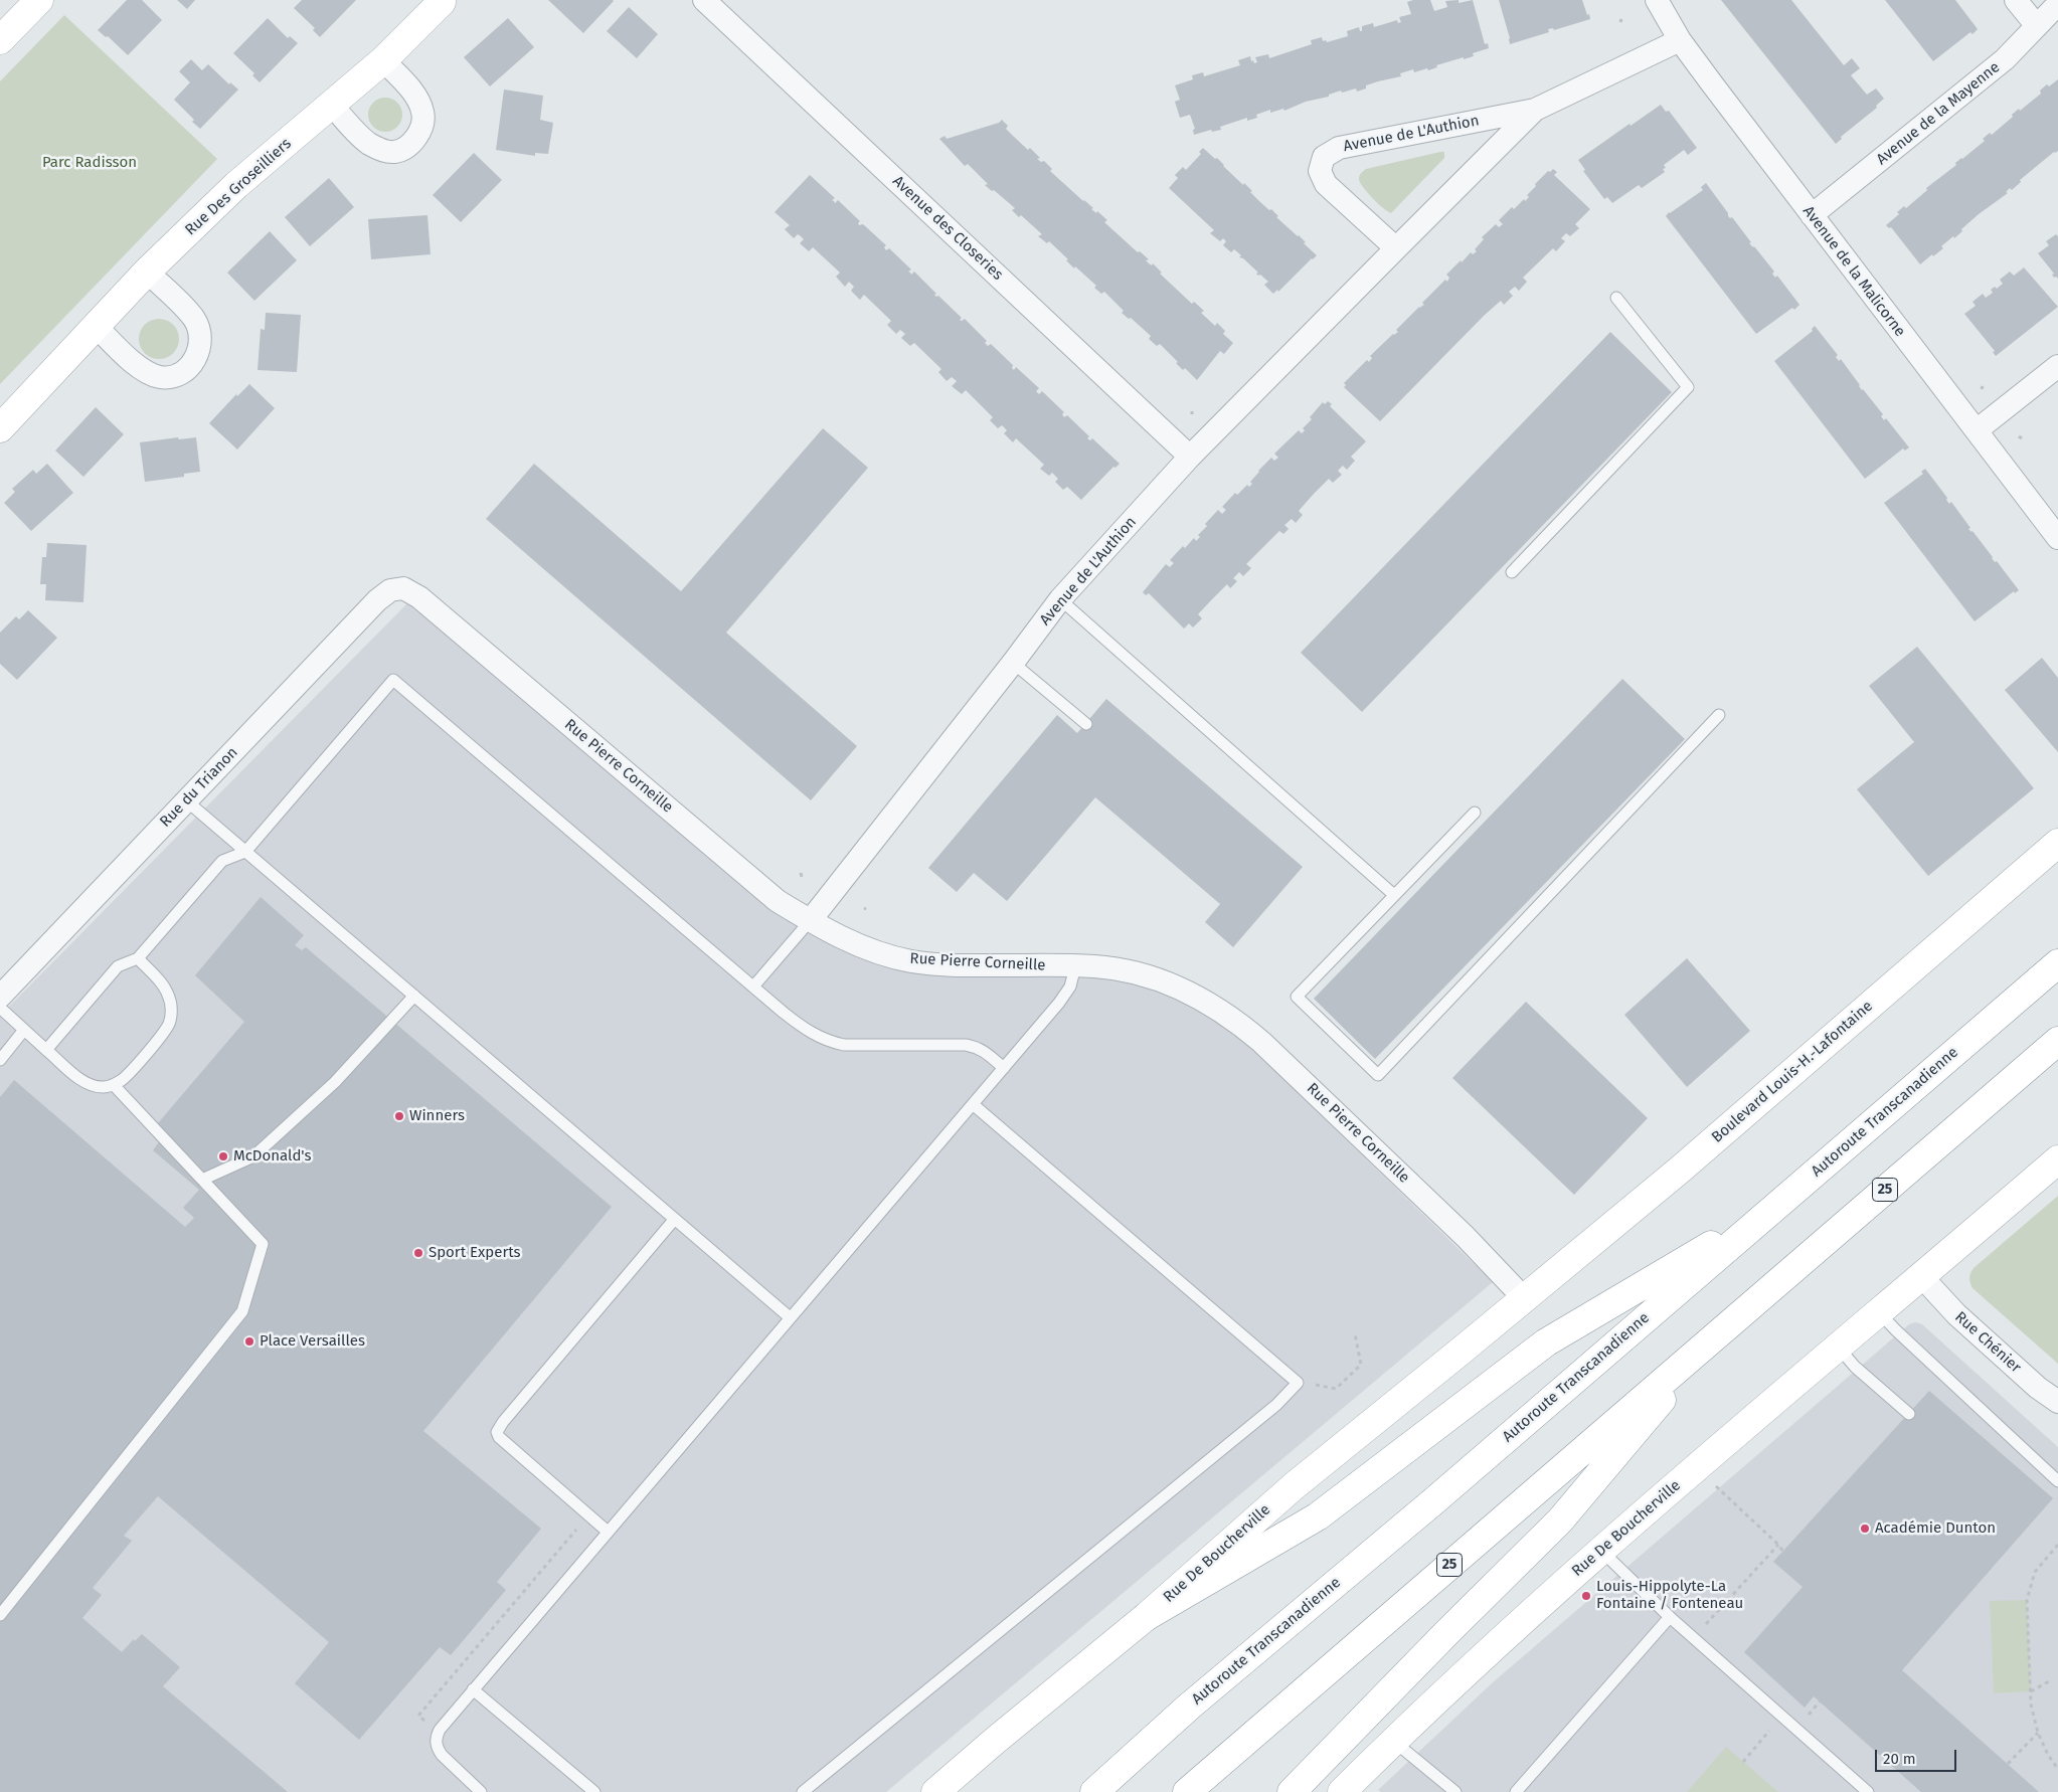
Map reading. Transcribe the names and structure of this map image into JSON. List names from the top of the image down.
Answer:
{
  "streets": {
    "main road": [
      "Rue Des Groseilliers",
      "Boulevard Louis-H.-Lafontaine",
      "Autoroute Transcanadienne",
      "25",
      "Rue De Boucherville"
    ],
    "street": [
      "Avenue de la Mayenne",
      "Avenue de L'Authion",
      "Avenue des Closeries",
      "Avenue de la Malicorne",
      "Rue Pierre Corneille",
      "Rue du Trianon",
      "Rue Chénier"
    ]
  },
  "crossings": [
    ["Avenue de la Mayenne", "Avenue de la Malicorne"],
    ["Avenue de L'Authion", "Avenue des Closeries"],
    ["Avenue de L'Authion", "Avenue de la Malicorne"],
    ["Avenue de L'Authion", "Rue Pierre Corneille"],
    ["Rue Pierre Corneille", "Rue du Trianon"],
    ["Rue Pierre Corneille", "Boulevard Louis-H.-Lafontaine"],
    ["Rue Pierre Corneille", "Rue De Boucherville"],
    ["Boulevard Louis-H.-Lafontaine", "Rue De Boucherville"],
    ["Rue Chénier", "Rue De Boucherville"]
  ],
  "parks": ["Parc Radisson"],
  "places": [
    "Winners",
    "McDonald's",
    "Sport Experts",
    "Place Versailles",
    "Académie Dunton",
    "Louis-Hippolyte-La Fontaine / Fonteneau"
  ],
  "scale_bar": "20 m"
}
